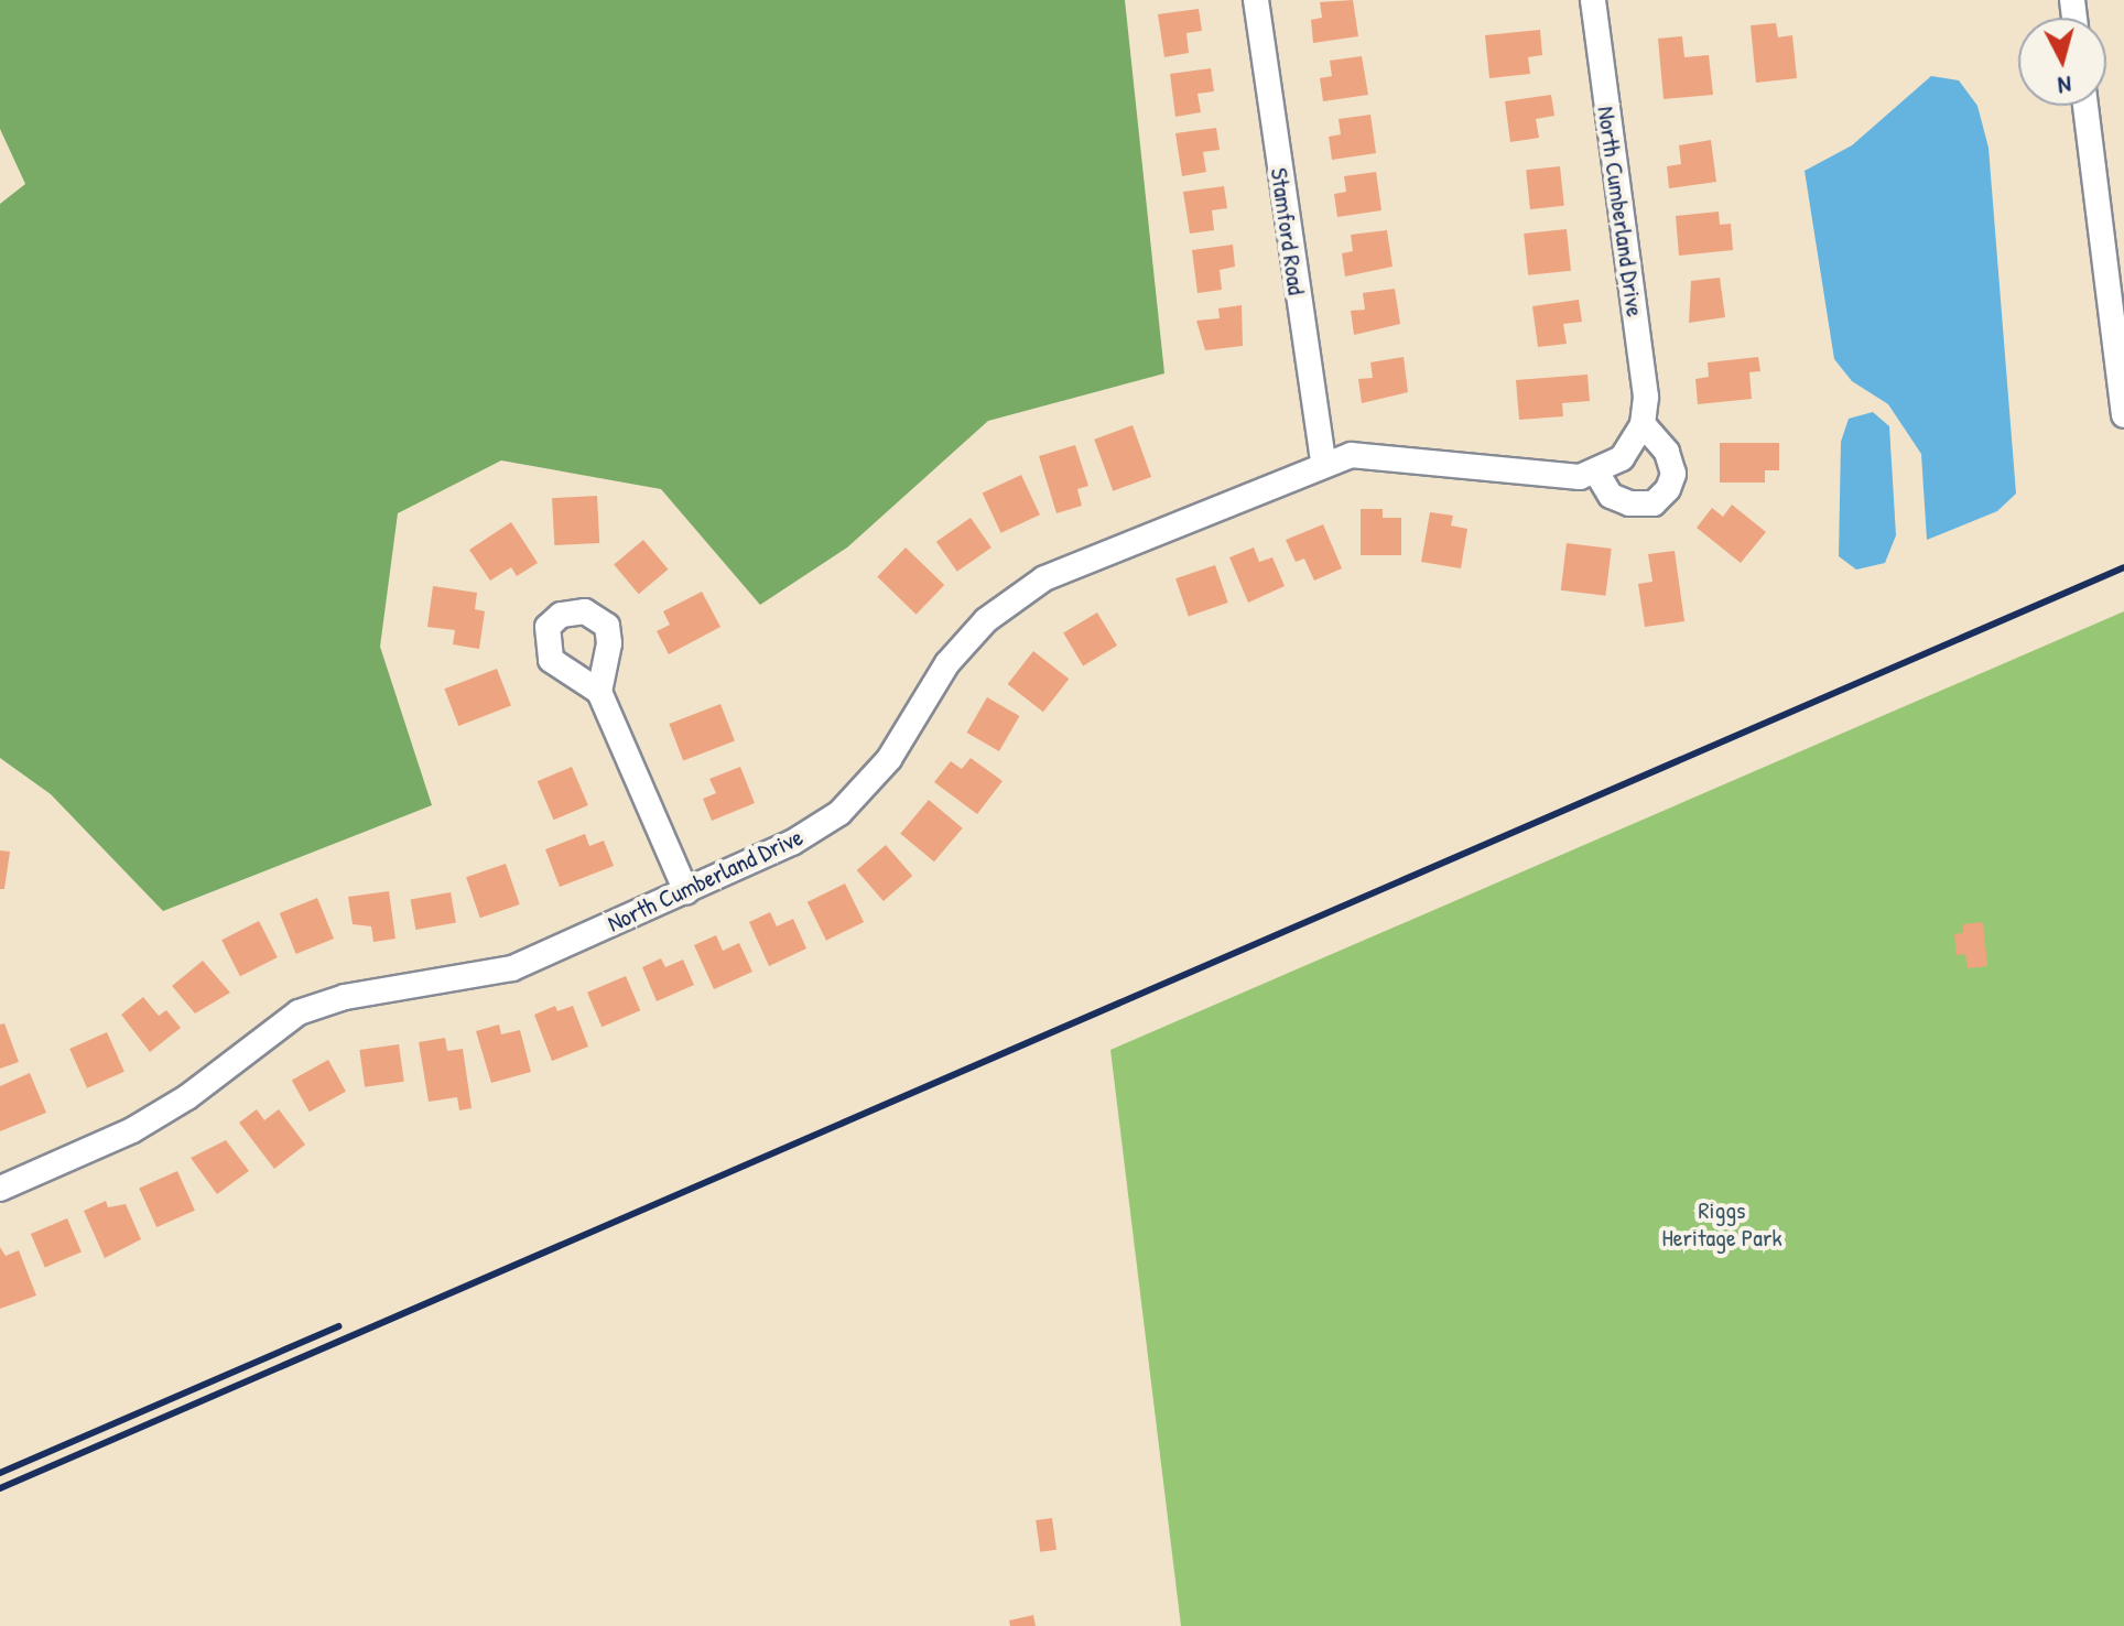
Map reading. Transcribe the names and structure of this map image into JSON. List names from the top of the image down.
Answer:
{
  "streets": {
    "street": ["North Cumberland Drive", "Stamford Road"]
  },
  "crossings": [
    ["North Cumberland Drive", "Stamford Road"]
  ],
  "parks": ["Riggs Heritage Park"],
  "north": "bottom"
}
